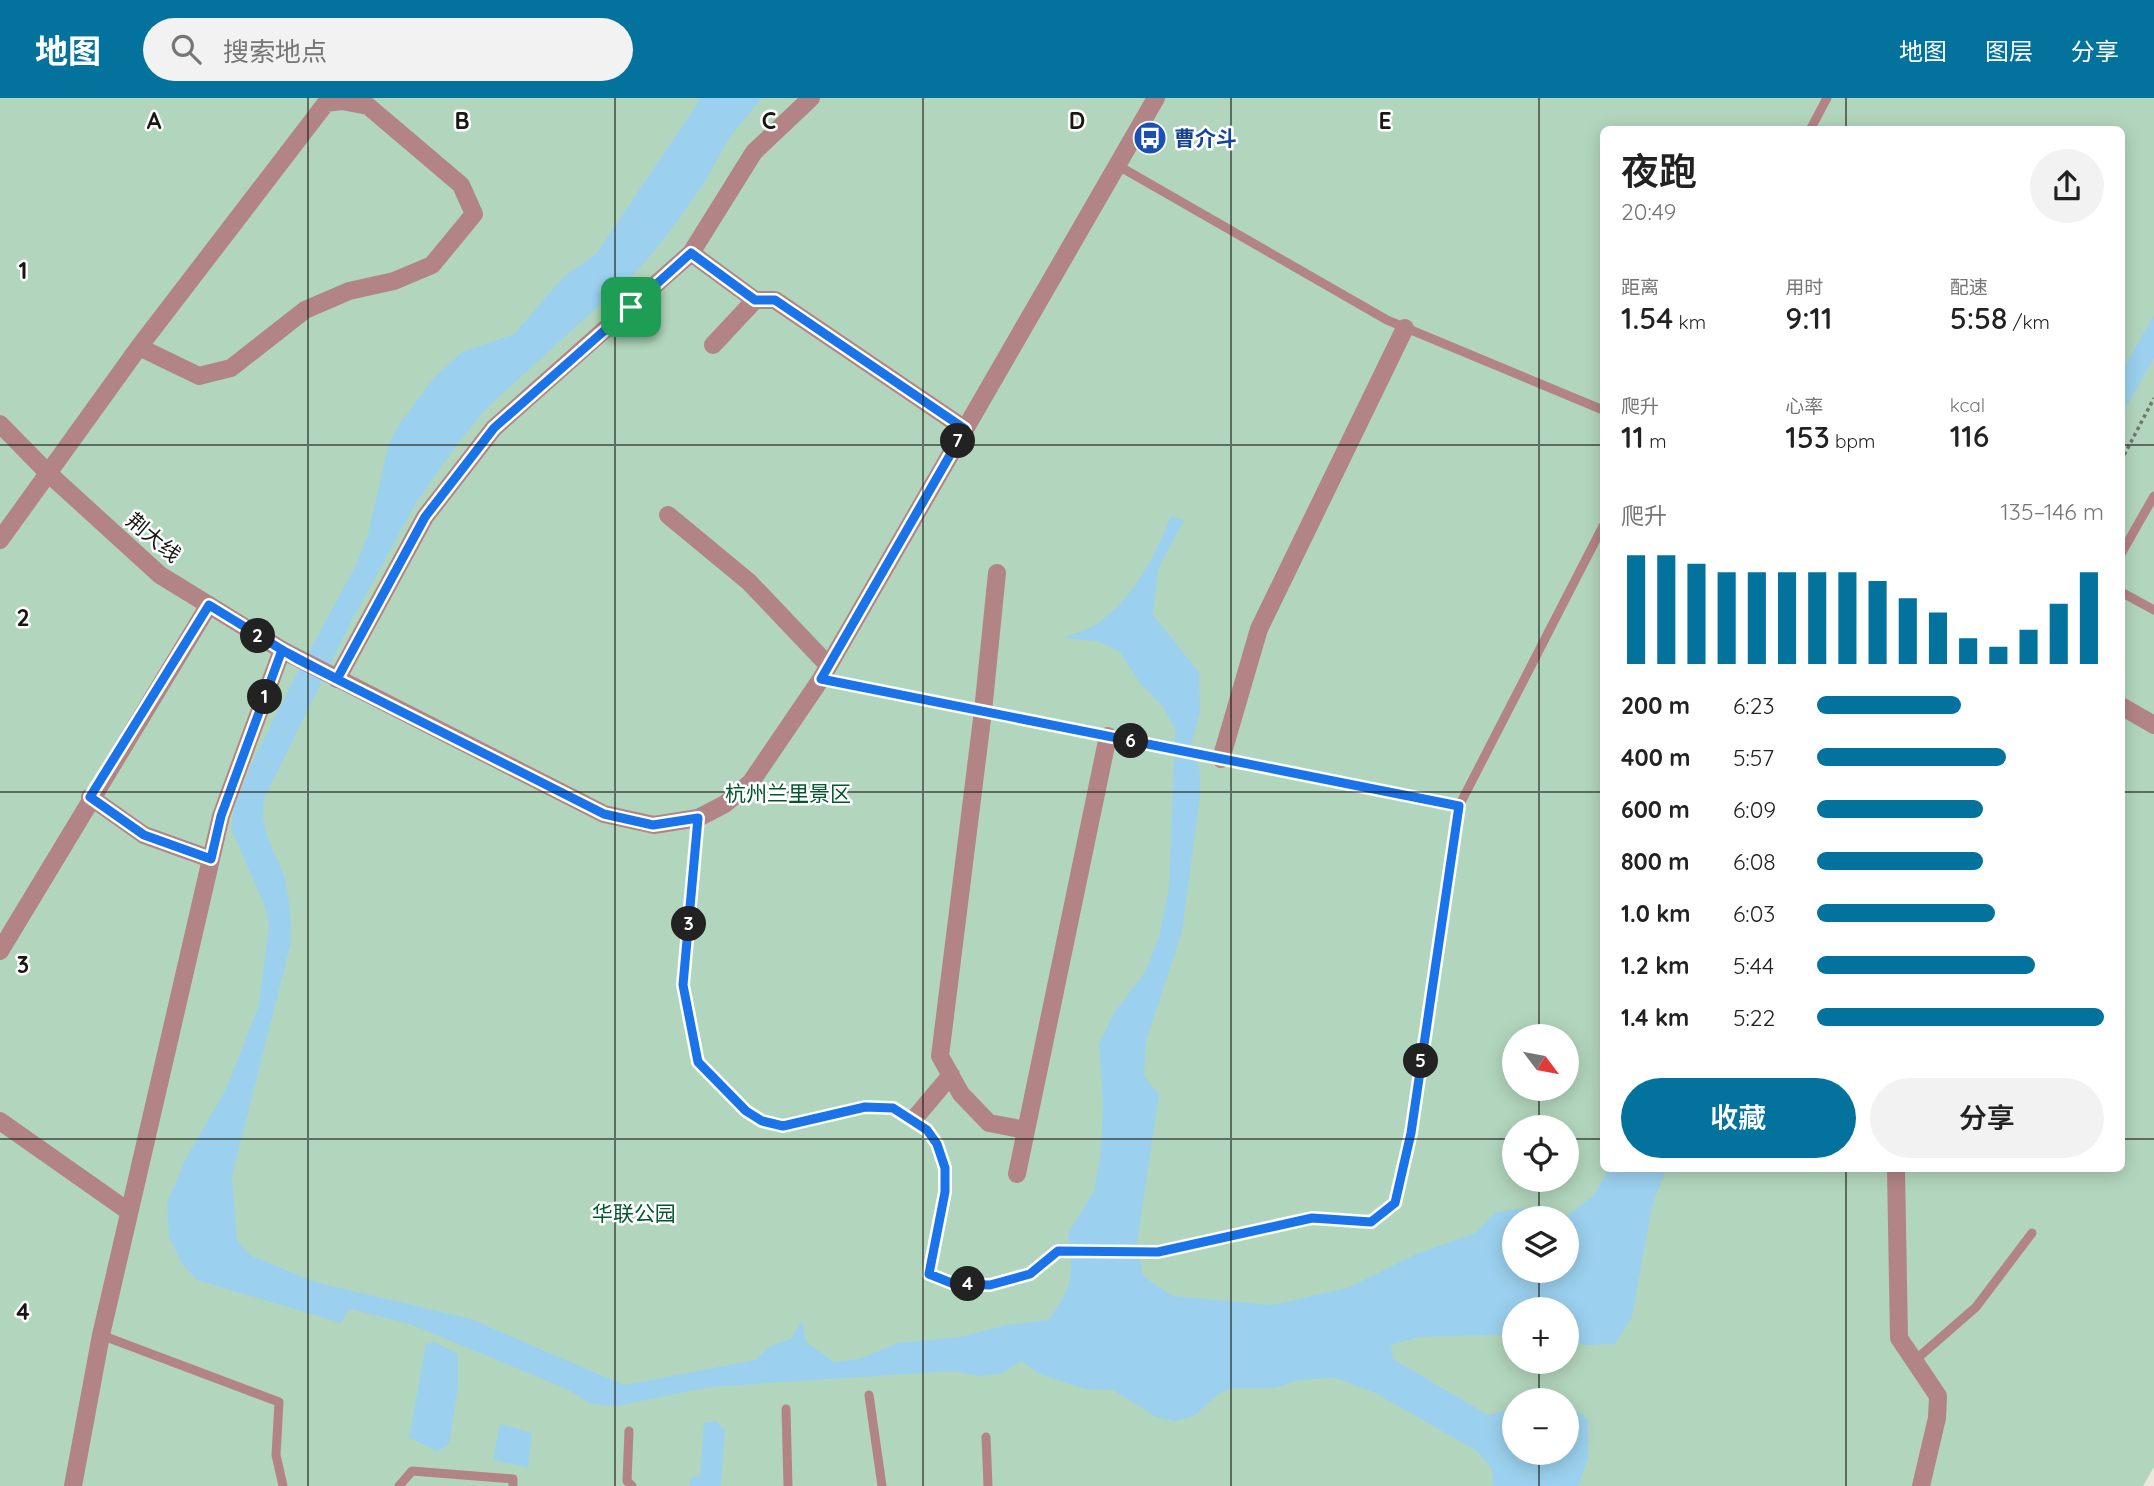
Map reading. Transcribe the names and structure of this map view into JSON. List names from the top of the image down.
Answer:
{
  "streets": {
    "street": ["荆大线"]
  },
  "parks": ["杭州兰里景区", "华联公园"],
  "places": {
    "bus stop": ["曹介斗"]
  },
  "north": "bottom right",
  "page": {
    "header": "地图",
    "search": "搜索地点",
    "nav": ["地图", "图层", "分享"],
    "heading": ["夜跑", "20:49"],
    "stats": [
      ["距离", "1.54 km"],
      ["用时", "9:11"],
      ["配速", "5:58 /km"],
      ["爬升", "11 m"],
      ["心率", "153 bpm"],
      ["kcal", "116"]
    ],
    "pins": [
      "7",
      "2",
      "1",
      "6",
      "3",
      "5",
      "4"
    ],
    "chart": ["爬升", "135–146 m"],
    "list": [
      {
        "name": "200 m",
        "note": "6:23"
      },
      {
        "name": "400 m",
        "note": "5:57"
      },
      {
        "name": "600 m",
        "note": "6:09"
      },
      {
        "name": "800 m",
        "note": "6:08"
      },
      {
        "name": "1.0 km",
        "note": "6:03"
      },
      {
        "name": "1.2 km",
        "note": "5:44"
      },
      {
        "name": "1.4 km",
        "note": "5:22"
      }
    ],
    "map_buttons": ["+", "−"],
    "buttons": ["收藏", "分享"]
  },
  "grid": {
    "columns": [
      "A",
      "B",
      "C",
      "D",
      "E"
    ],
    "rows": [
      "1",
      "2",
      "3",
      "4"
    ]
  }
}
